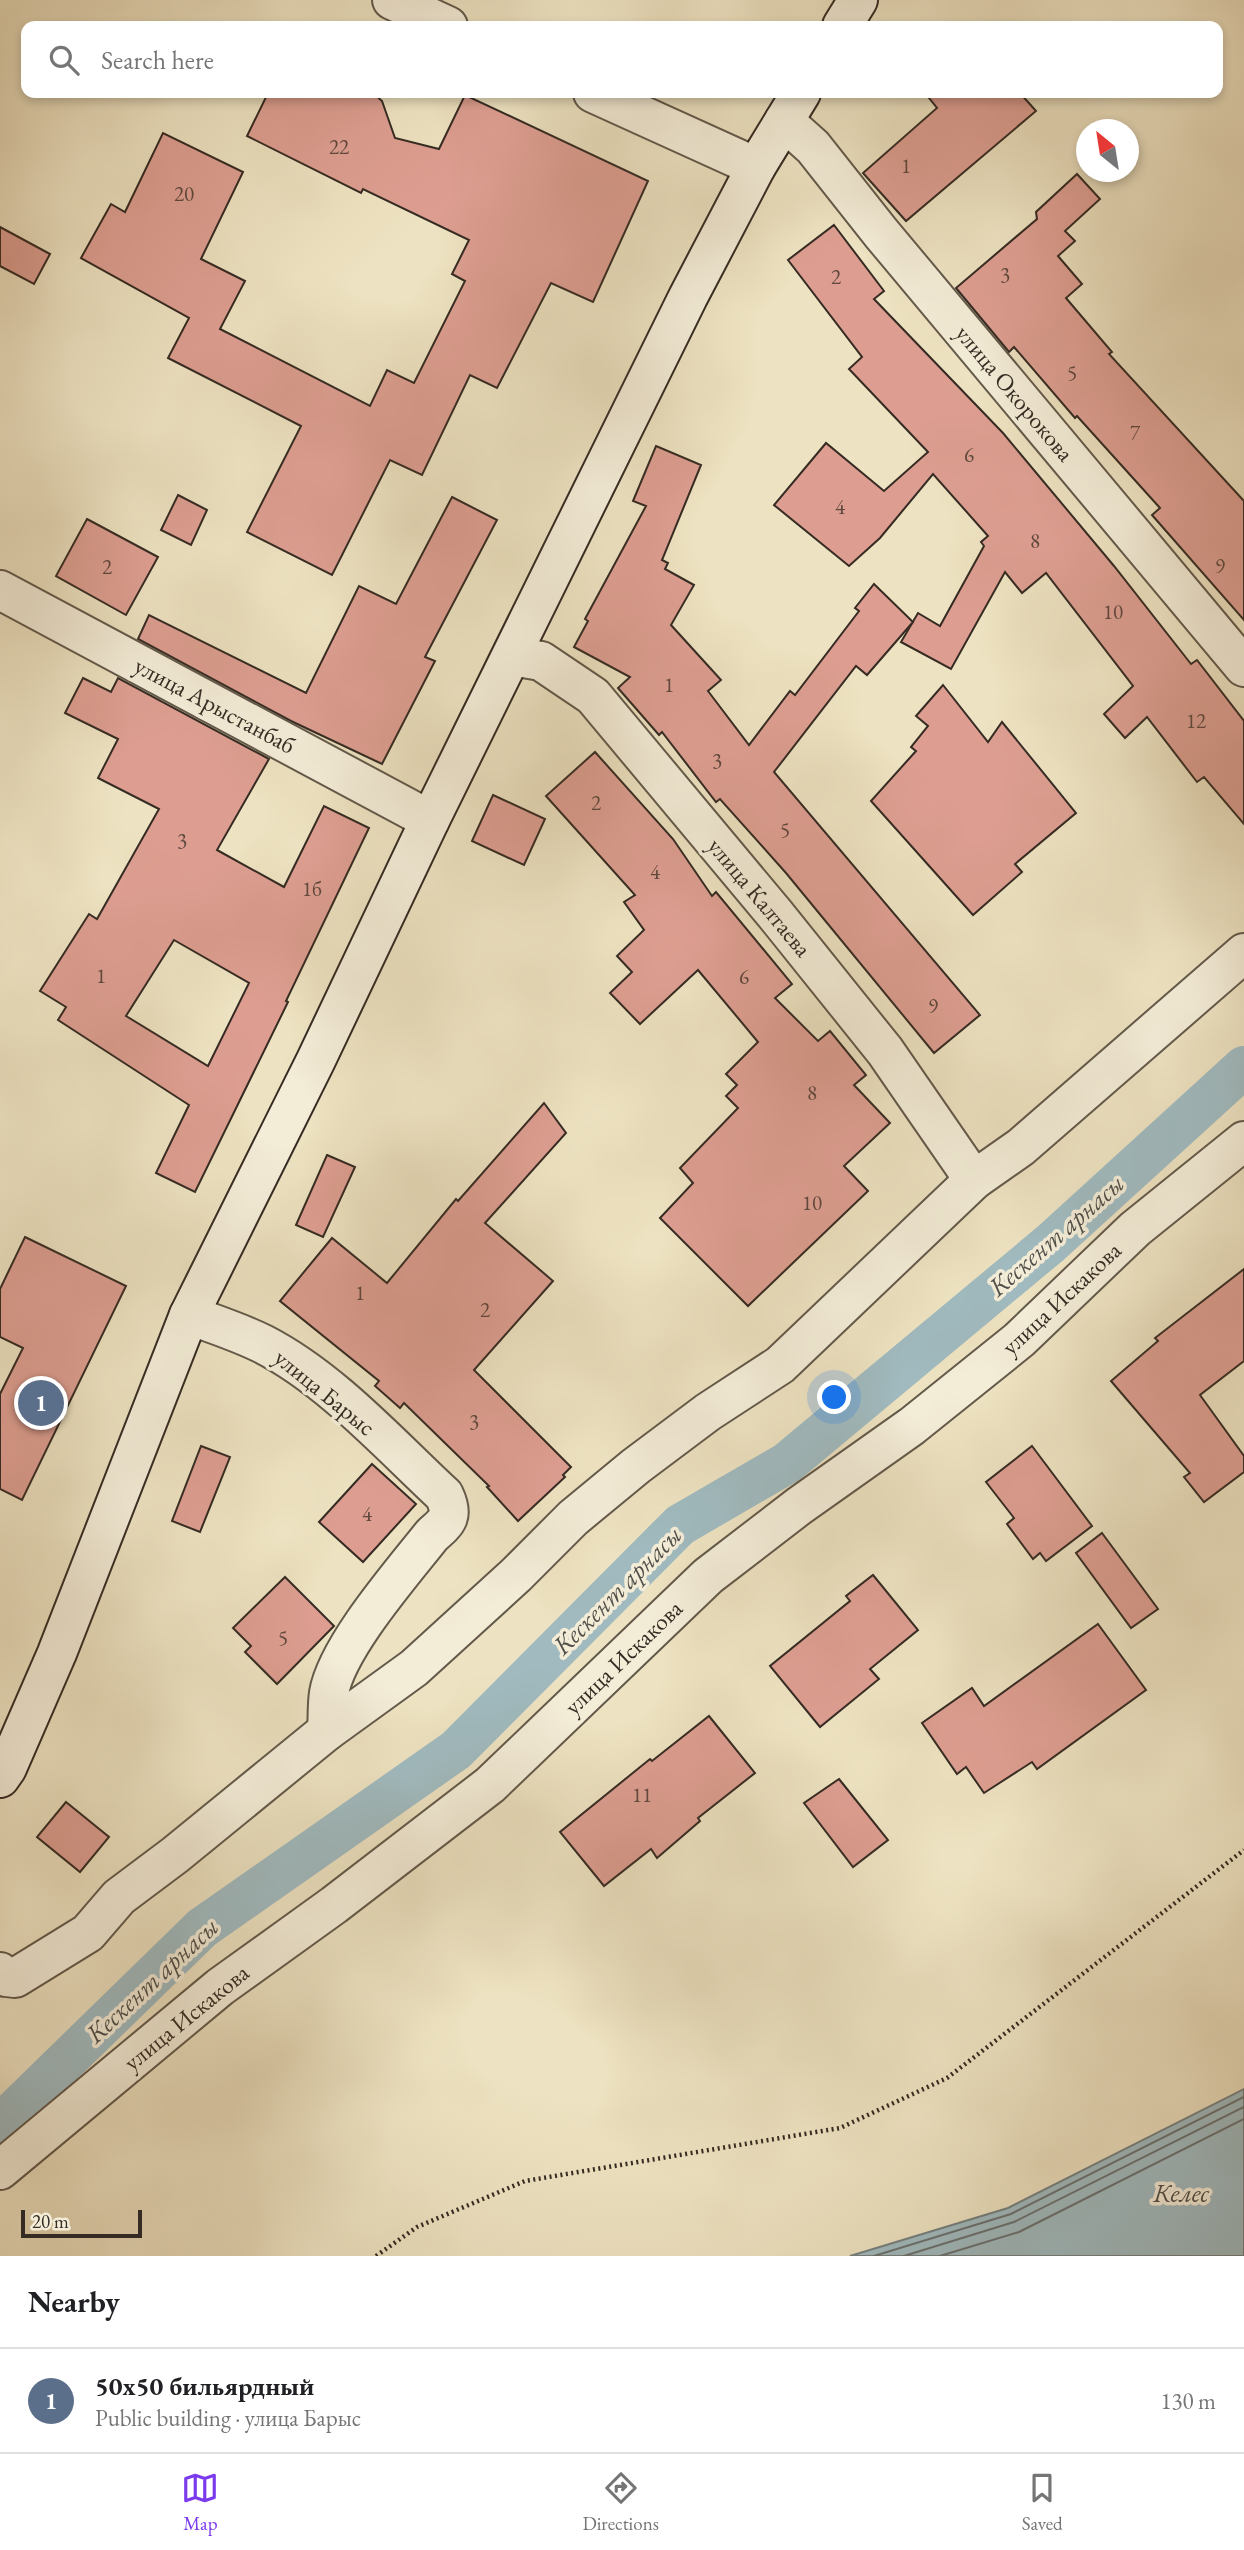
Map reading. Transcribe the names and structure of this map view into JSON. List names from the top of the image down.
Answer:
{
  "streets": {
    "street": [
      "улица Окорокова",
      "улица Арыстанбаб",
      "улица Калтаева",
      "улица Искакова",
      "улица Барыс"
    ]
  },
  "water": ["Кескент арнасы", "Келес"],
  "house_numbers": [
    "22",
    "1",
    "20",
    "3",
    "2",
    "5",
    "7",
    "6",
    "4",
    "8",
    "9",
    "2",
    "10",
    "1",
    "12",
    "3",
    "2",
    "5",
    "3",
    "4",
    "1б",
    "1",
    "6",
    "9",
    "8",
    "10",
    "1",
    "2",
    "3",
    "4",
    "5",
    "11"
  ],
  "scale_bar": "20 m",
  "north": "top left",
  "page": {
    "search": "Search here",
    "pins": "1",
    "scale": "20 m",
    "heading": "Nearby",
    "list": [
      {
        "mark": "1",
        "name": "50х50 бильярдный",
        "note": "Public building · улица Барыс",
        "value": "130 m"
      }
    ],
    "nav": ["Map", "Directions", "Saved"]
  }
}
